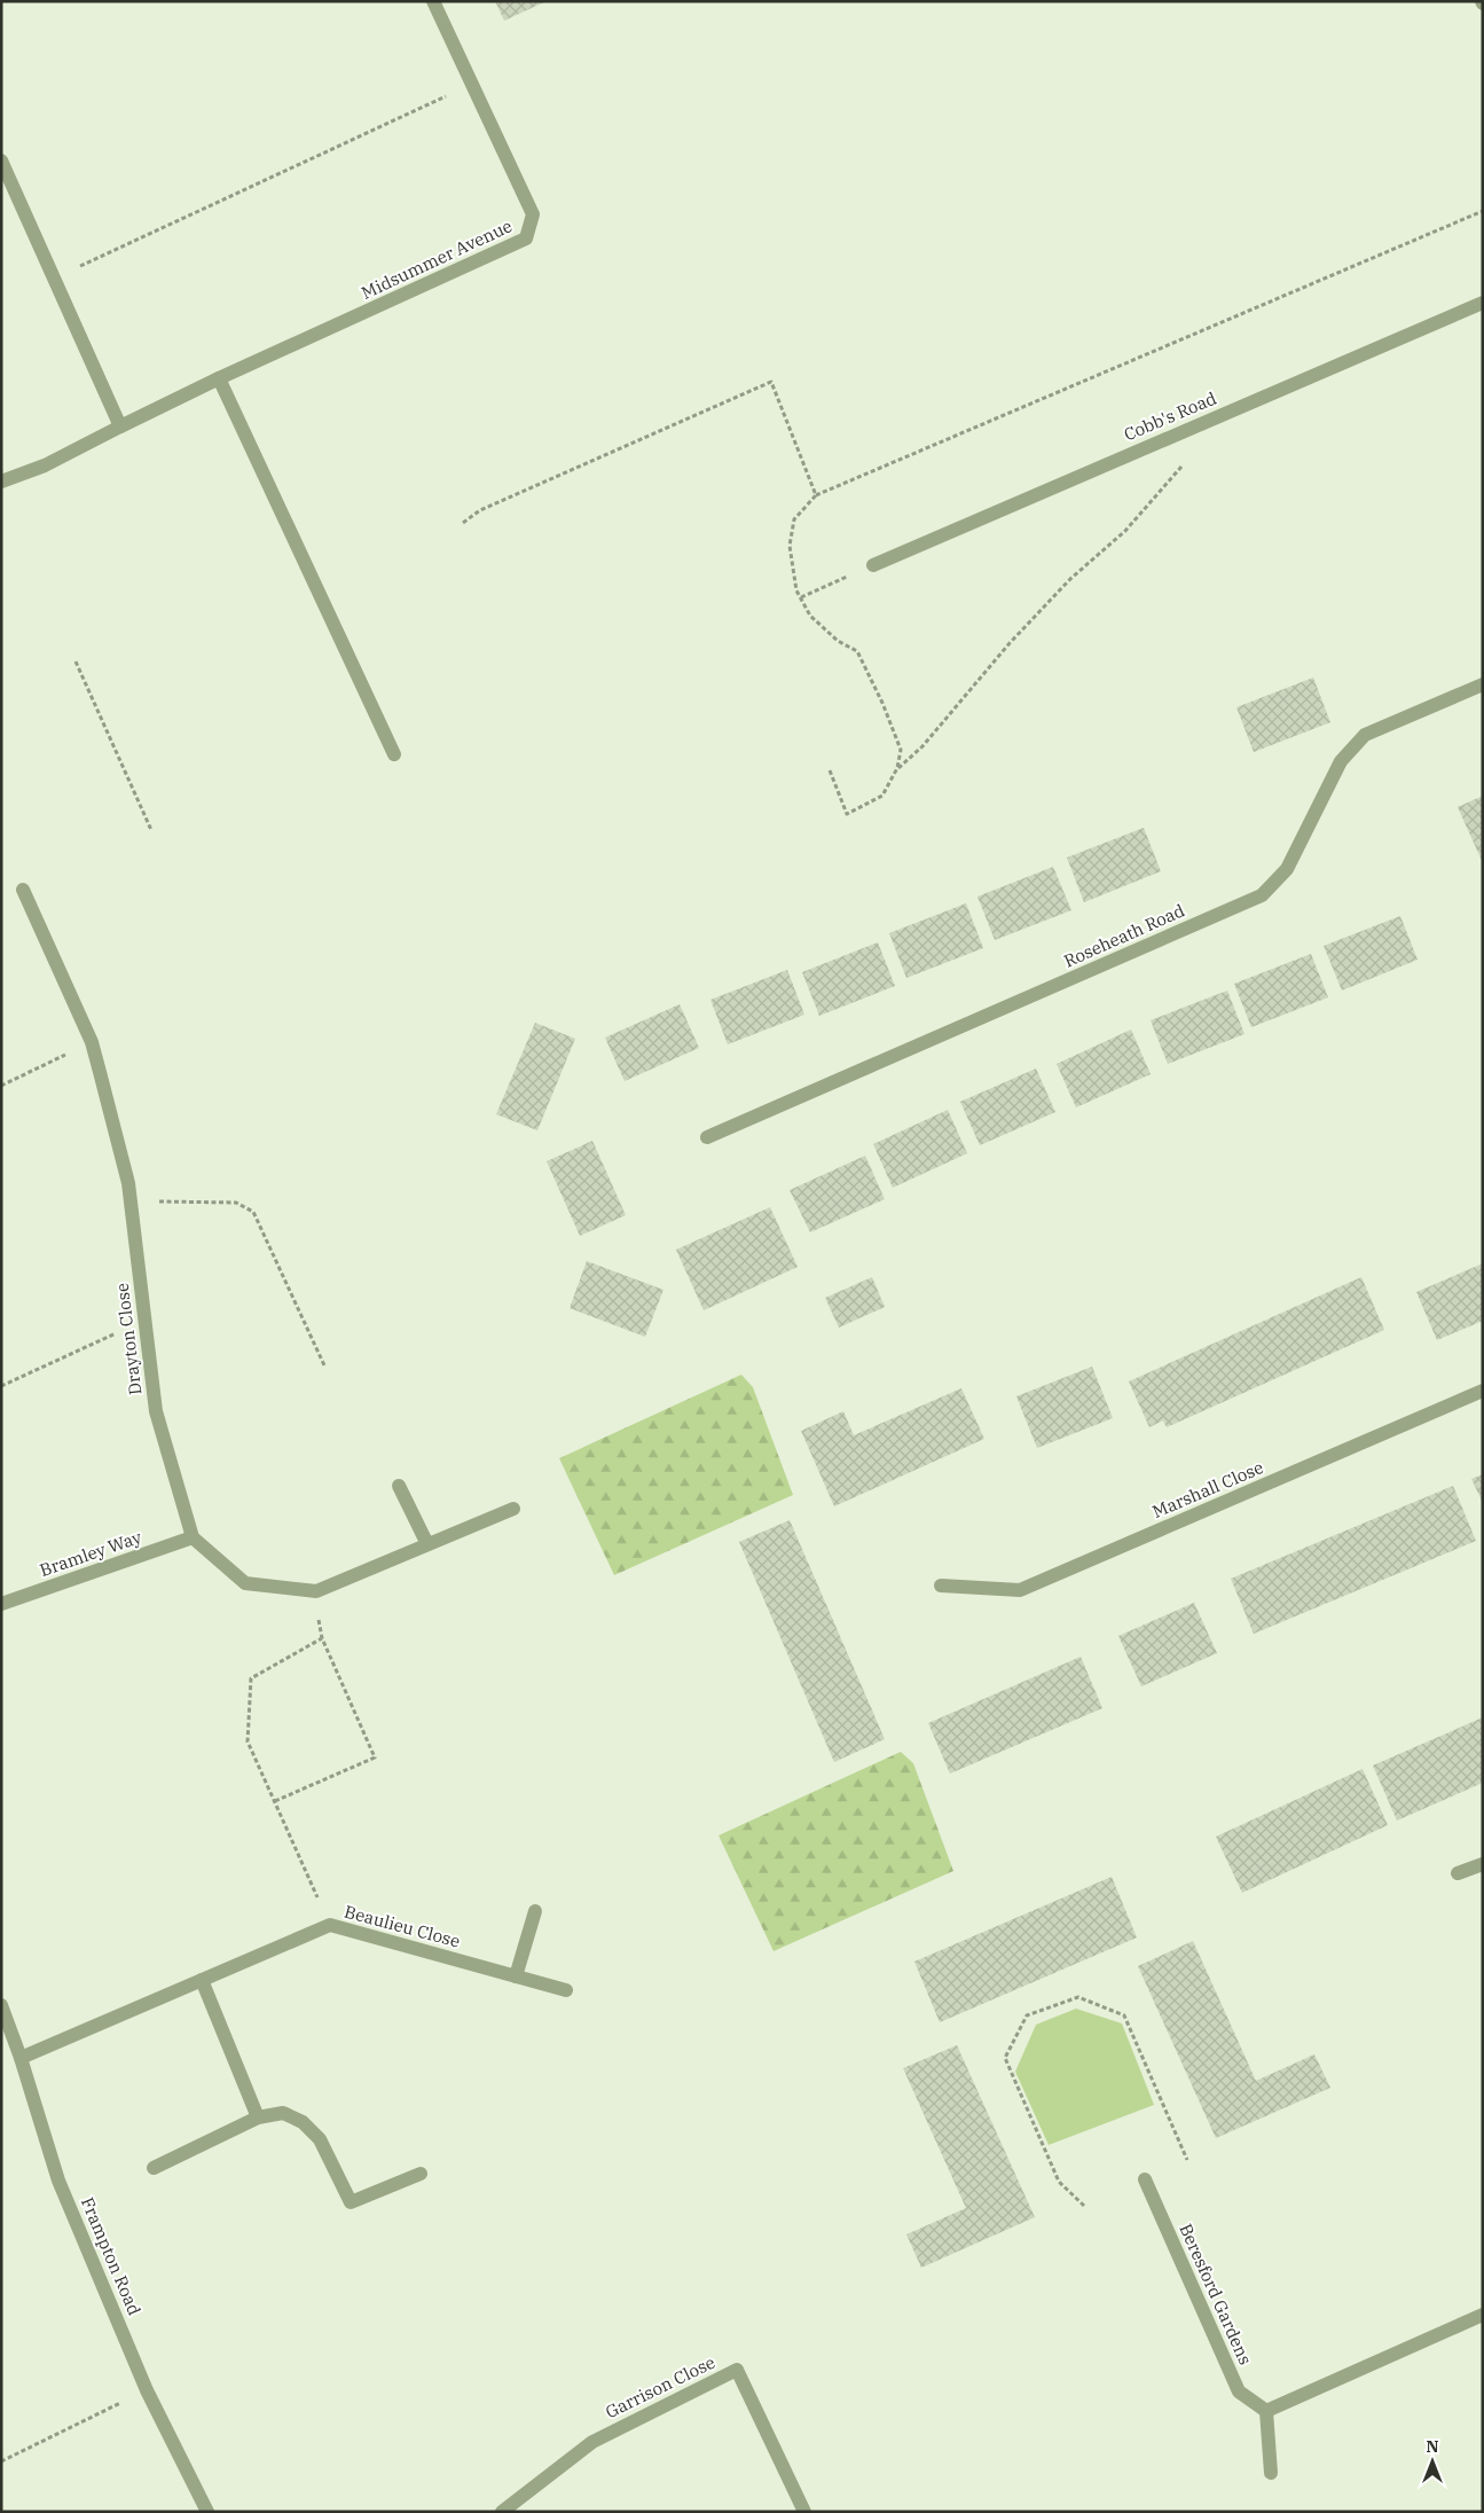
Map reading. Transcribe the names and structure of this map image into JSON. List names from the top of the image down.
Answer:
{
  "streets": {
    "street": [
      "Midsummer Avenue",
      "Cobb's Road",
      "Roseheath Road",
      "Drayton Close",
      "Marshall Close",
      "Bramley Way",
      "Beaulieu Close",
      "Frampton Road",
      "Beresford Gardens",
      "Garrison Close"
    ]
  },
  "crossings": [
    ["Drayton Close", "Bramley Way"],
    ["Beaulieu Close", "Frampton Road"]
  ],
  "north": "top"
}
